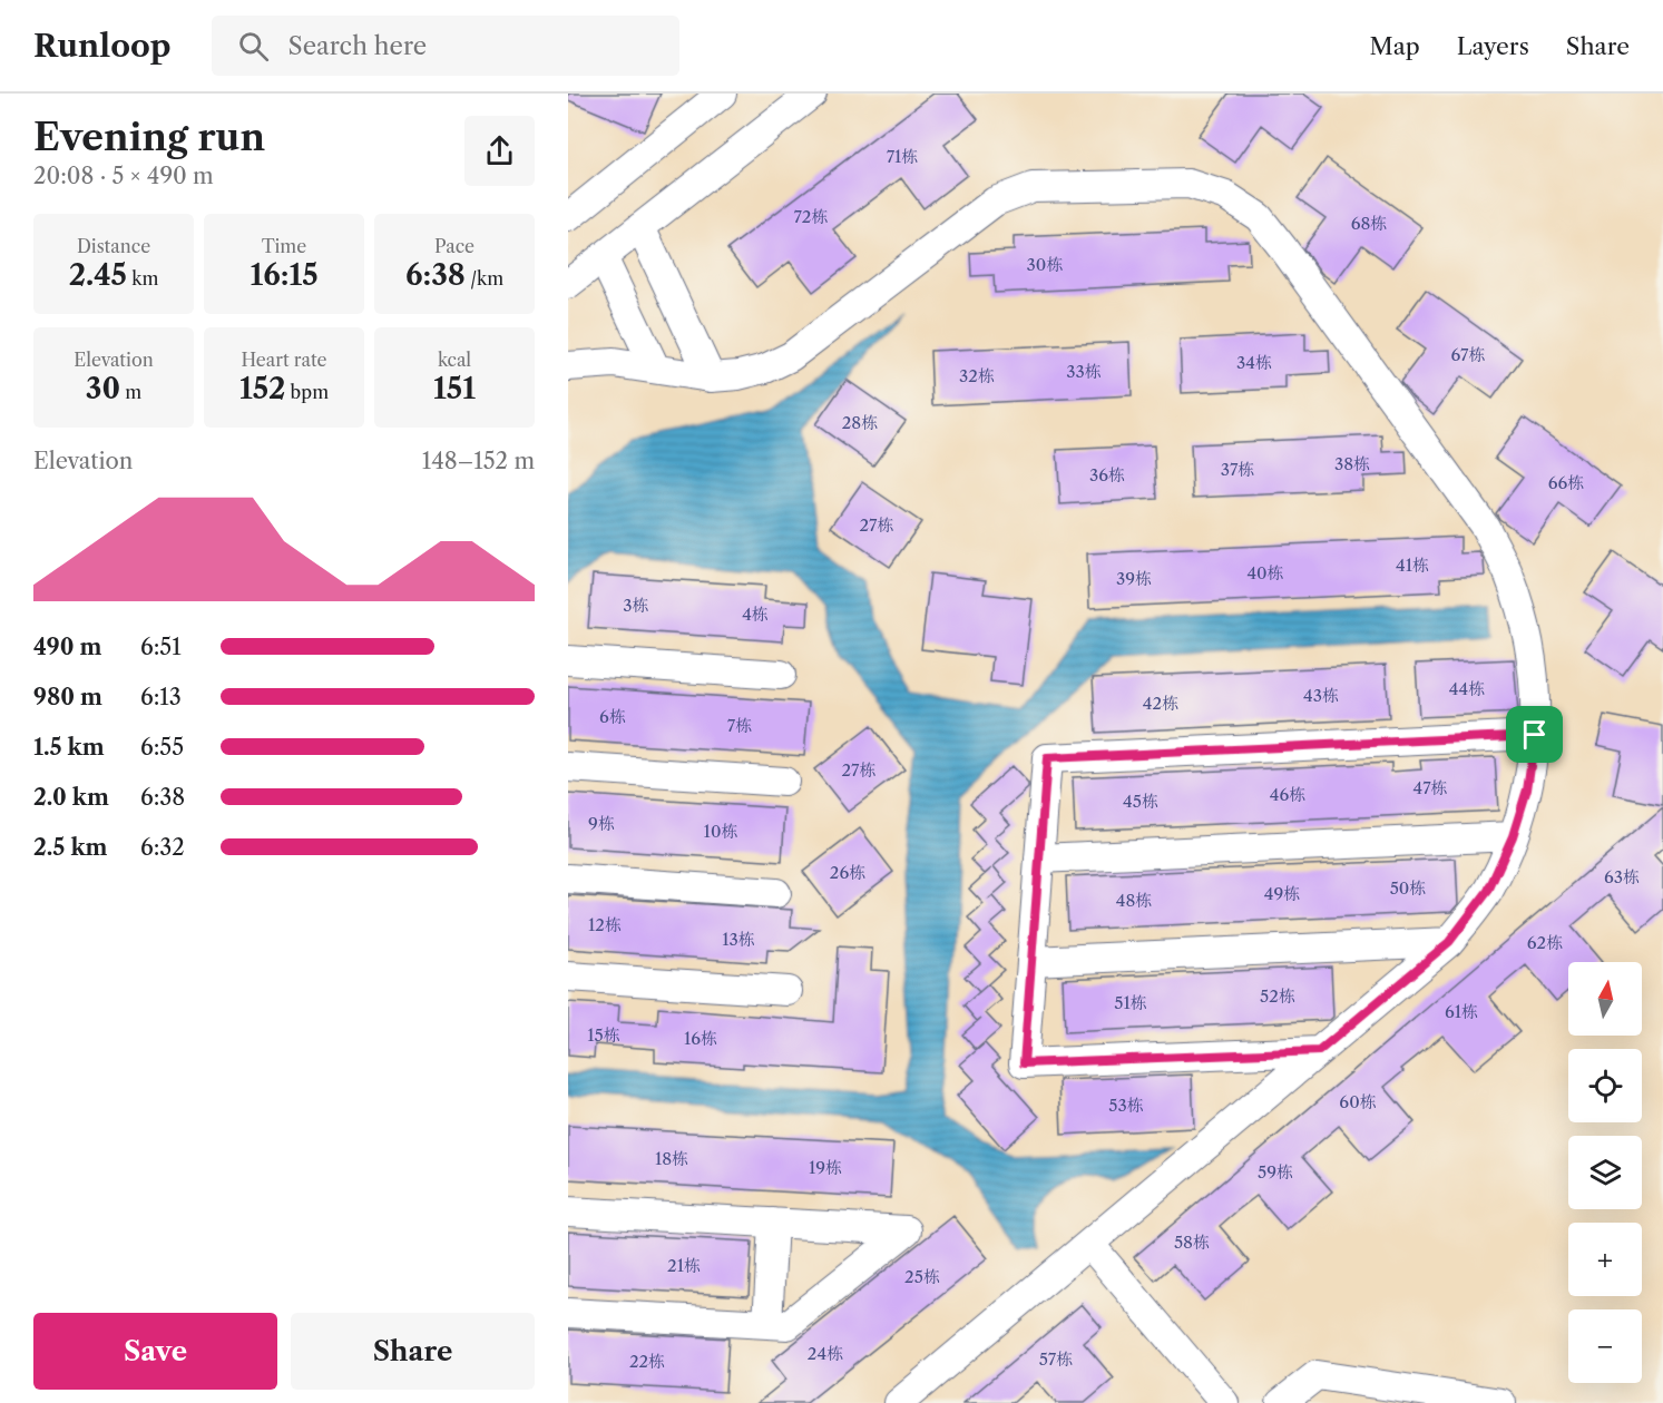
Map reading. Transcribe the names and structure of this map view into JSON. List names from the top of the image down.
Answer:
{
  "house_numbers": [
    "71栋",
    "72栋",
    "68栋",
    "30栋",
    "67栋",
    "34栋",
    "33栋",
    "32栋",
    "28栋",
    "38栋",
    "37栋",
    "36栋",
    "66栋",
    "27栋",
    "41栋",
    "40栋",
    "39栋",
    "3栋",
    "4栋",
    "44栋",
    "43栋",
    "42栋",
    "6栋",
    "7栋",
    "27栋",
    "47栋",
    "46栋",
    "45栋",
    "9栋",
    "10栋",
    "26栋",
    "63栋",
    "50栋",
    "49栋",
    "48栋",
    "12栋",
    "13栋",
    "62栋",
    "52栋",
    "51栋",
    "61栋",
    "15栋",
    "16栋",
    "60栋",
    "53栋",
    "18栋",
    "19栋",
    "59栋",
    "58栋",
    "21栋",
    "25栋",
    "24栋",
    "57栋",
    "22栋"
  ],
  "north": "top",
  "page": {
    "header": "Runloop",
    "search": "Search here",
    "nav": ["Map", "Layers", "Share"],
    "heading": ["Evening run", "20:08 · 5 × 490 m"],
    "stats": [
      ["Distance", "2.45 km"],
      ["Time", "16:15"],
      ["Pace", "6:38 /km"],
      ["Elevation", "30 m"],
      ["Heart rate", "152 bpm"],
      ["kcal", "151"]
    ],
    "chart": ["Elevation", "148–152 m"],
    "list": [
      {
        "name": "490 m",
        "note": "6:51"
      },
      {
        "name": "980 m",
        "note": "6:13"
      },
      {
        "name": "1.5 km",
        "note": "6:55"
      },
      {
        "name": "2.0 km",
        "note": "6:38"
      },
      {
        "name": "2.5 km",
        "note": "6:32"
      }
    ],
    "map_buttons": ["+", "−"],
    "buttons": ["Save", "Share"]
  }
}
